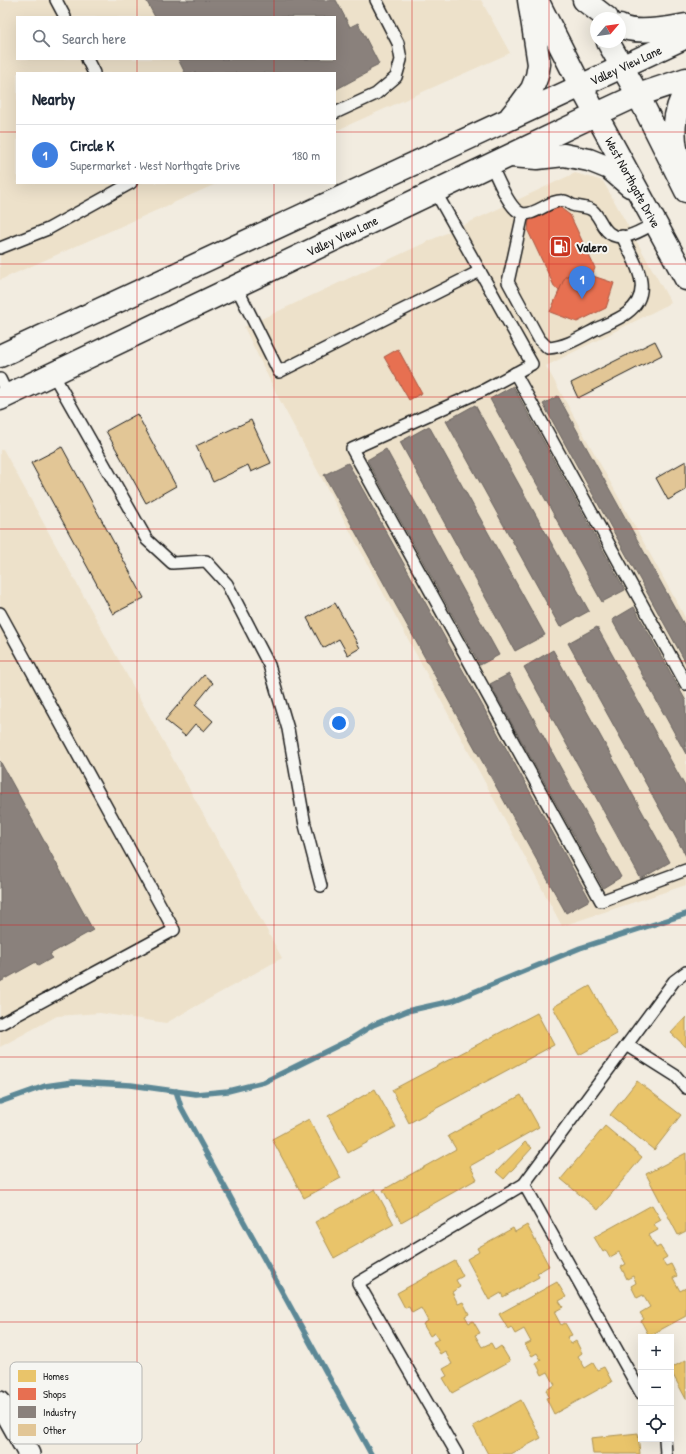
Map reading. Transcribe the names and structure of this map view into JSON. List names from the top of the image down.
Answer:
{
  "streets": {
    "main road": ["Valley View Lane", "West Northgate Drive"]
  },
  "crossings": [
    ["Valley View Lane", "West Northgate Drive"]
  ],
  "places": {
    "fuel station": ["Valero"]
  },
  "legend": [
    "Homes",
    "Shops",
    "Industry",
    "Other"
  ],
  "north": "top right",
  "page": {
    "search": "Search here",
    "heading": "Nearby",
    "list": [
      {
        "mark": "1",
        "name": "Circle K",
        "note": "Supermarket · West Northgate Drive",
        "value": "180 m"
      }
    ],
    "pins": "1",
    "map_buttons": ["+", "−"]
  }
}
